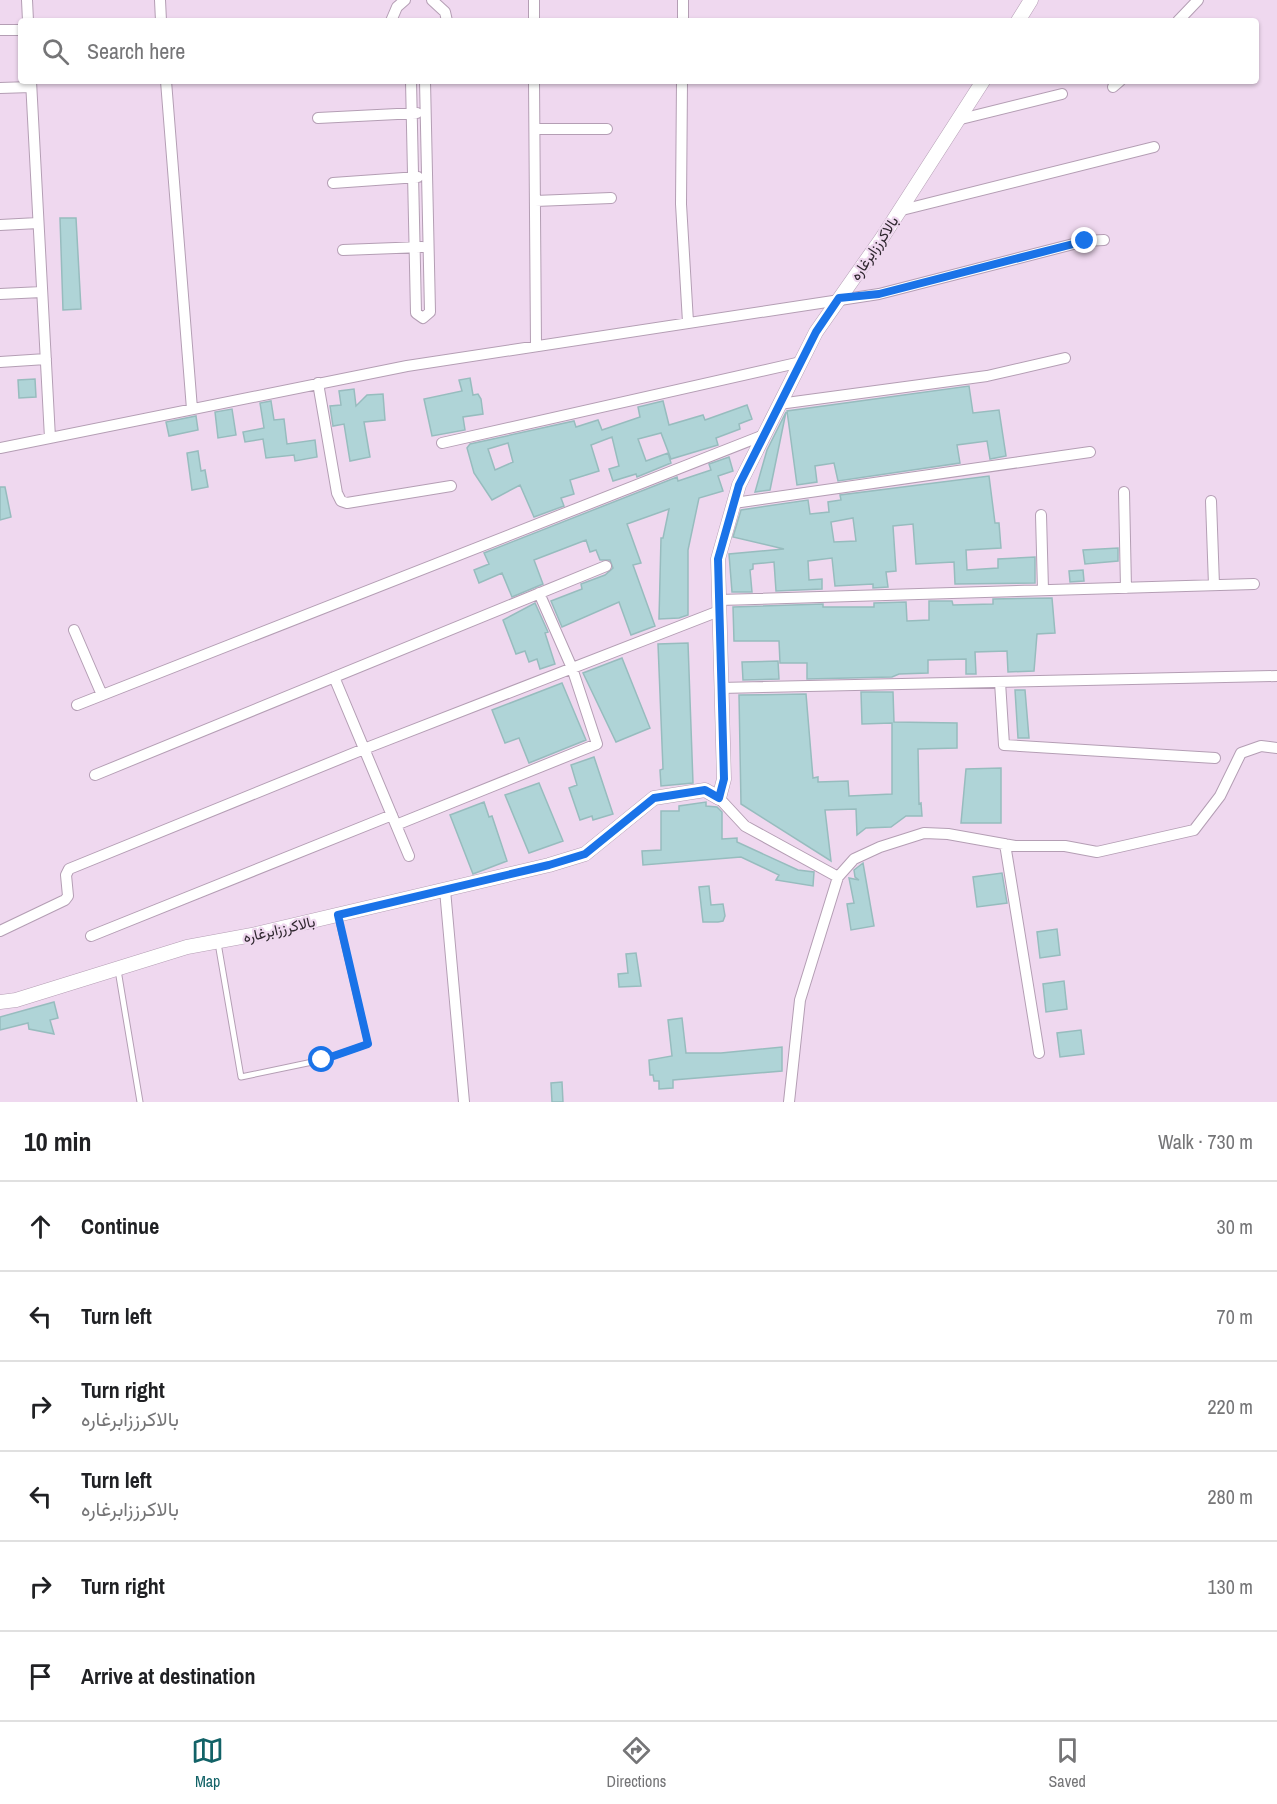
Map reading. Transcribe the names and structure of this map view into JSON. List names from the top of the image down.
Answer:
{
  "streets": {
    "street": ["بالاکرززابرغاره"]
  },
  "page": {
    "search": "Search here",
    "heading": ["10 min", "Walk · 730 m"],
    "list": [
      ["Continue", "30 m"],
      ["Turn left", "70 m"],
      ["Turn right", "بالاکرززابرغاره", "220 m"],
      ["Turn left", "بالاکرززابرغاره", "280 m"],
      ["Turn right", "130 m"],
      "Arrive at destination"
    ],
    "nav": ["Map", "Directions", "Saved"]
  }
}
